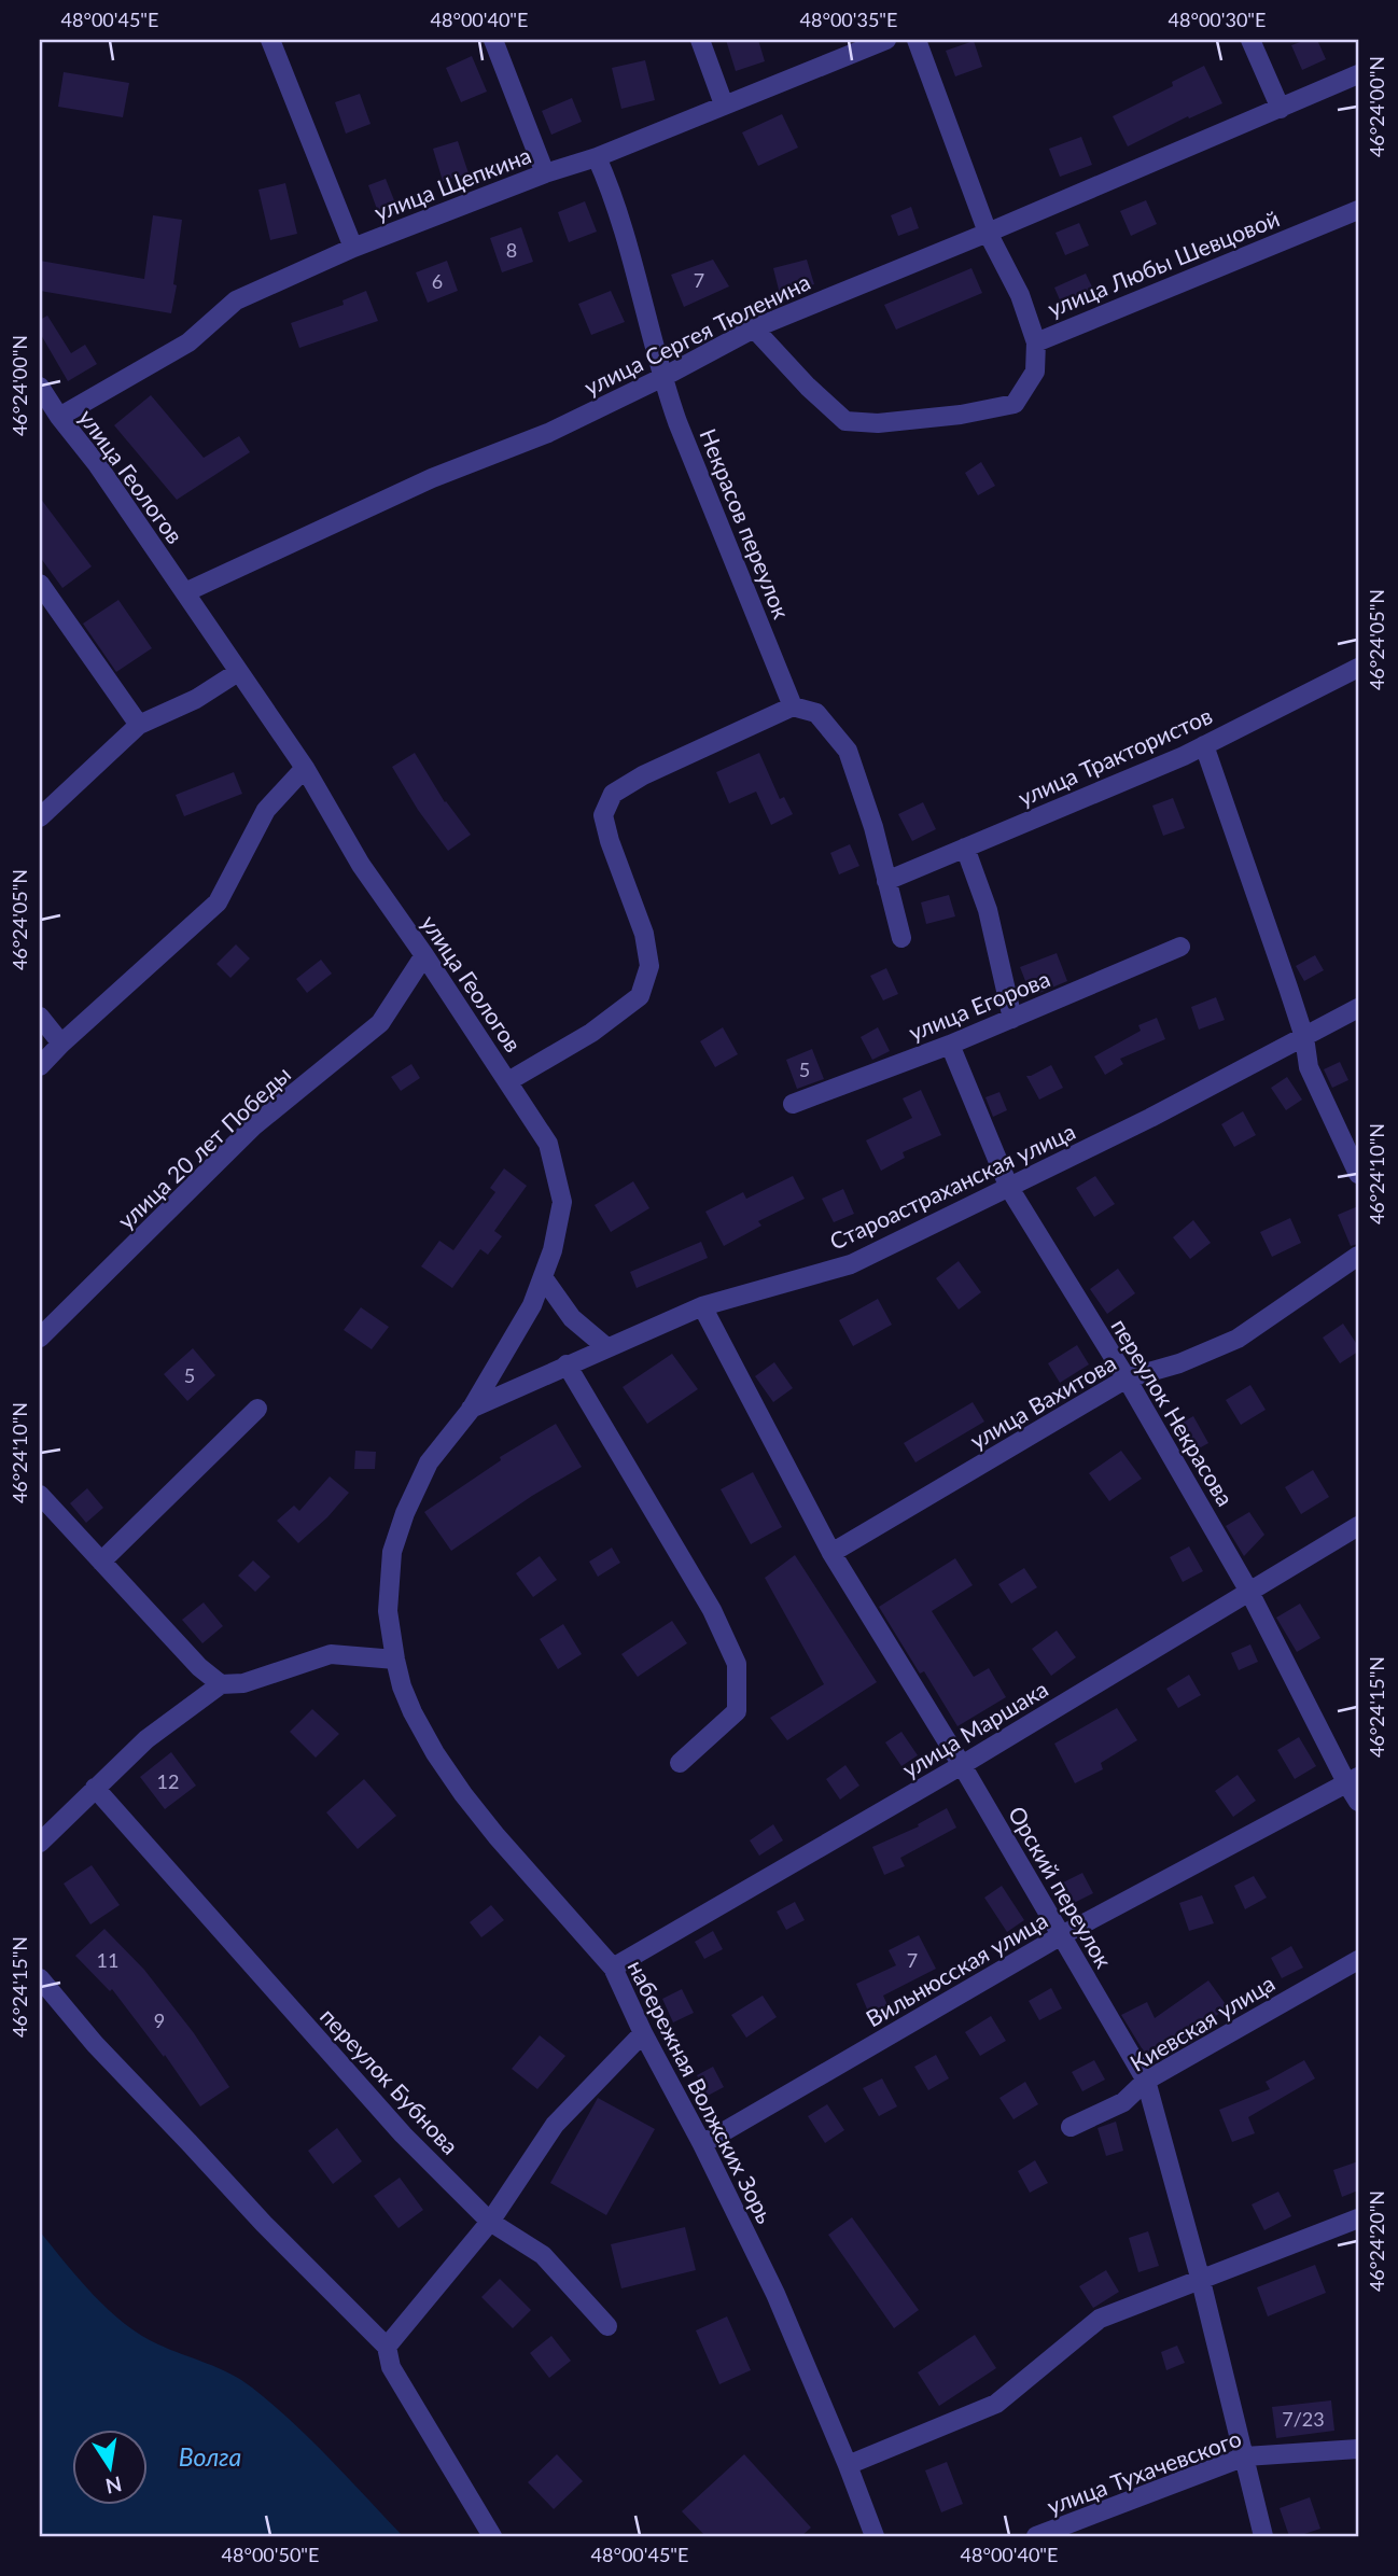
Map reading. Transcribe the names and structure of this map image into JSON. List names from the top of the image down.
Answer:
{
  "streets": {
    "street": [
      "улица Щепкина",
      "улица Любы Шевцовой",
      "улица Сергея Тюленина",
      "улица Геологов",
      "Некрасов переулок",
      "улица Трактористов",
      "улица Егорова",
      "улица 20 лет Победы",
      "Староастраханская улица",
      "улица Вахитова",
      "переулок Некрасова",
      "улица Маршака",
      "Орский переулок",
      "Вильнюсская улица",
      "Киевская улица",
      "переулок Бубнова",
      "набережная Волжских Зорь",
      "улица Тухачевского"
    ]
  },
  "crossings": [
    ["улица Щепкина", "улица Геологов"],
    ["улица Щепкина", "Некрасов переулок"],
    ["улица Любы Шевцовой", "улица Сергея Тюленина"],
    ["улица Сергея Тюленина", "улица Геологов"],
    ["улица Сергея Тюленина", "Некрасов переулок"],
    ["улица Геологов", "улица 20 лет Победы"],
    ["улица Геологов", "Староастраханская улица"],
    ["улица Геологов", "набережная Волжских Зорь"],
    ["улица Егорова", "переулок Некрасова"],
    ["Староастраханская улица", "переулок Некрасова"],
    ["Староастраханская улица", "Орский переулок"],
    ["улица Вахитова", "переулок Некрасова"],
    ["улица Вахитова", "Орский переулок"],
    ["переулок Некрасова", "улица Маршака"],
    ["переулок Некрасова", "Вильнюсская улица"],
    ["улица Маршака", "Орский переулок"],
    ["улица Маршака", "набережная Волжских Зорь"],
    ["Орский переулок", "Вильнюсская улица"],
    ["Орский переулок", "Киевская улица"],
    ["Орский переулок", "улица Тухачевского"],
    ["Вильнюсская улица", "набережная Волжских Зорь"]
  ],
  "water": ["Волга"],
  "house_numbers": [
    "8",
    "7",
    "6",
    "5",
    "5",
    "12",
    "11",
    "7",
    "9",
    "7/23"
  ],
  "north": "bottom",
  "coordinates": [
    "48°00'45\"E",
    "48°00'40\"E",
    "48°00'35\"E",
    "48°00'30\"E",
    "46°24'00\"N",
    "46°24'05\"N",
    "46°24'10\"N",
    "46°24'15\"N",
    "46°24'20\"N",
    "48°00'50\"E"
  ]
}
